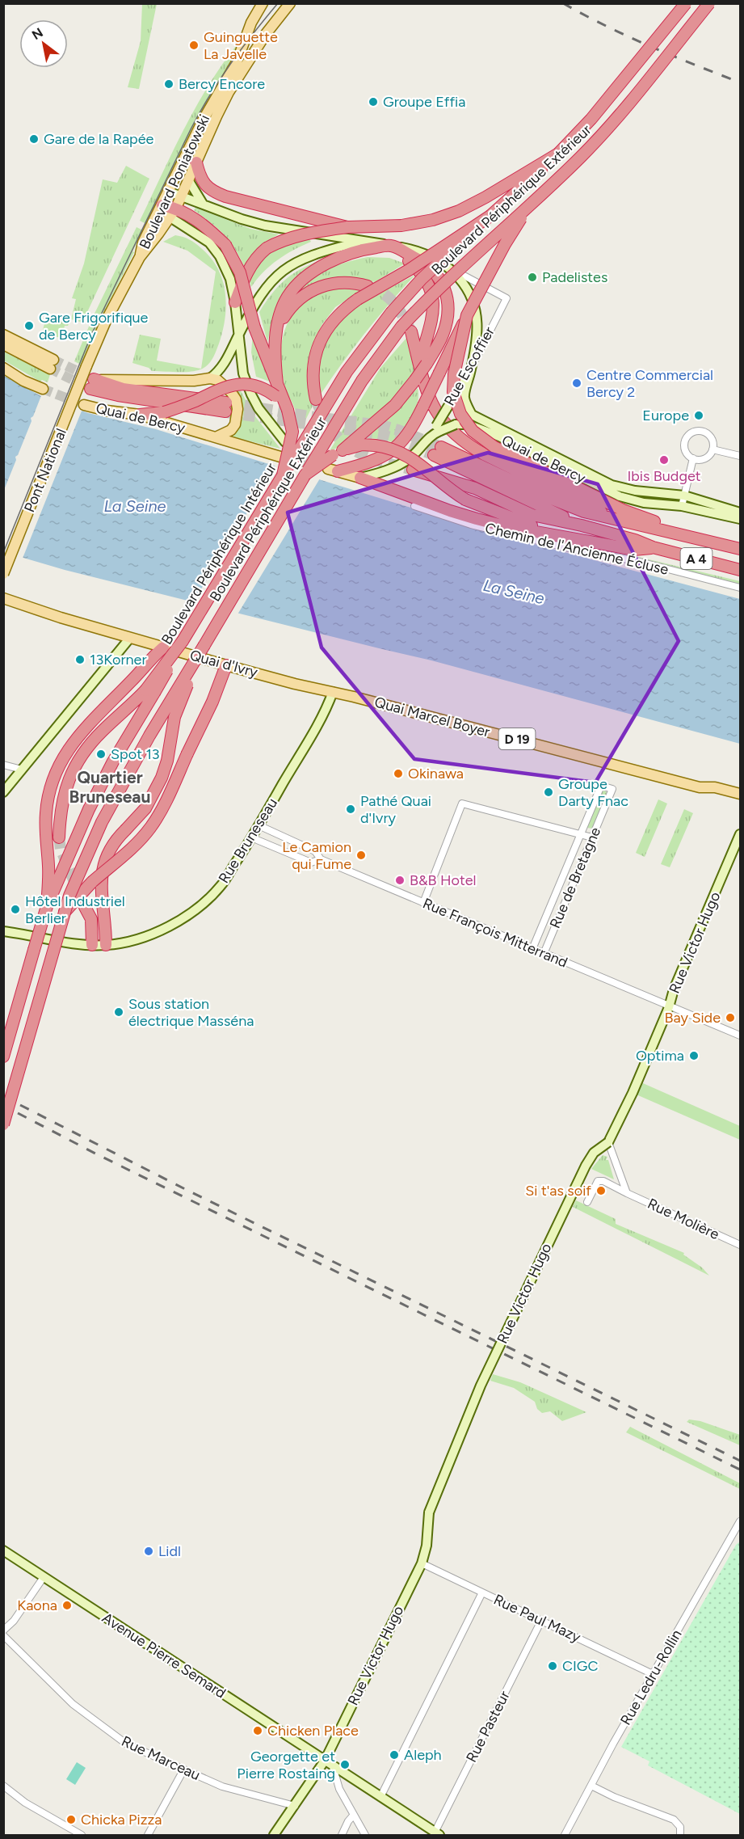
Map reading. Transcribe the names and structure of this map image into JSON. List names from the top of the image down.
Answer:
{
  "streets": {
    "highway": ["Boulevard Périphérique Extérieur", "Boulevard Périphérique Intérieur", "A 4"],
    "main road": [
      "Boulevard Poniatowski",
      "Rue Escoffier",
      "Quai de Bercy",
      "Pont National",
      "Quai d'Ivry",
      "Quai Marcel Boyer",
      "D 19",
      "Rue Bruneseau",
      "Rue Victor Hugo",
      "Avenue Pierre Semard"
    ],
    "street": [
      "Chemin de l'Ancienne Écluse",
      "Rue de Bretagne",
      "Rue François Mitterrand",
      "Rue Molière",
      "Rue Paul Mazy",
      "Rue Ledru-Rollin",
      "Rue Pasteur",
      "Rue Marceau"
    ]
  },
  "crossings": [
    ["Boulevard Poniatowski", "Pont National"],
    ["Rue Escoffier", "Quai de Bercy"],
    ["Quai d'Ivry", "Quai Marcel Boyer"],
    ["Quai d'Ivry", "Rue Bruneseau"],
    ["Quai Marcel Boyer", "Rue Bruneseau"],
    ["Rue Bruneseau", "Rue François Mitterrand"],
    ["Rue de Bretagne", "Rue François Mitterrand"],
    ["Rue François Mitterrand", "Rue Victor Hugo"],
    ["Rue Victor Hugo", "Rue Paul Mazy"],
    ["Rue Victor Hugo", "Avenue Pierre Semard"],
    ["Rue Victor Hugo", "Rue Marceau"],
    ["Rue Paul Mazy", "Rue Ledru-Rollin"],
    ["Rue Paul Mazy", "Rue Pasteur"],
    ["Avenue Pierre Semard", "Rue Pasteur"]
  ],
  "districts": ["Quartier Bruneseau"],
  "water": ["La Seine"],
  "places": [
    "Guinguette La Javelle",
    "Bercy Encore",
    "Groupe Effia",
    "Gare de la Rapée",
    "Padelistes",
    "Gare Frigorifique de Bercy",
    "Centre Commercial Bercy 2",
    "Europe",
    "Ibis Budget",
    "13Korner",
    "Spot 13",
    "Okinawa",
    "Groupe Darty Fnac",
    "Pathé Quai d'Ivry",
    "Le Camion qui Fume",
    "B&B Hotel",
    "Hôtel Industriel Berlier",
    "Sous station électrique Masséna",
    "Bay Side",
    "Optima",
    "Si t'as soif",
    "Lidl",
    "Kaona",
    "CIGC",
    "Chicken Place",
    "Aleph",
    "Georgette et Pierre Rostaing",
    "Chicka Pizza"
  ],
  "north": "top left"
}
